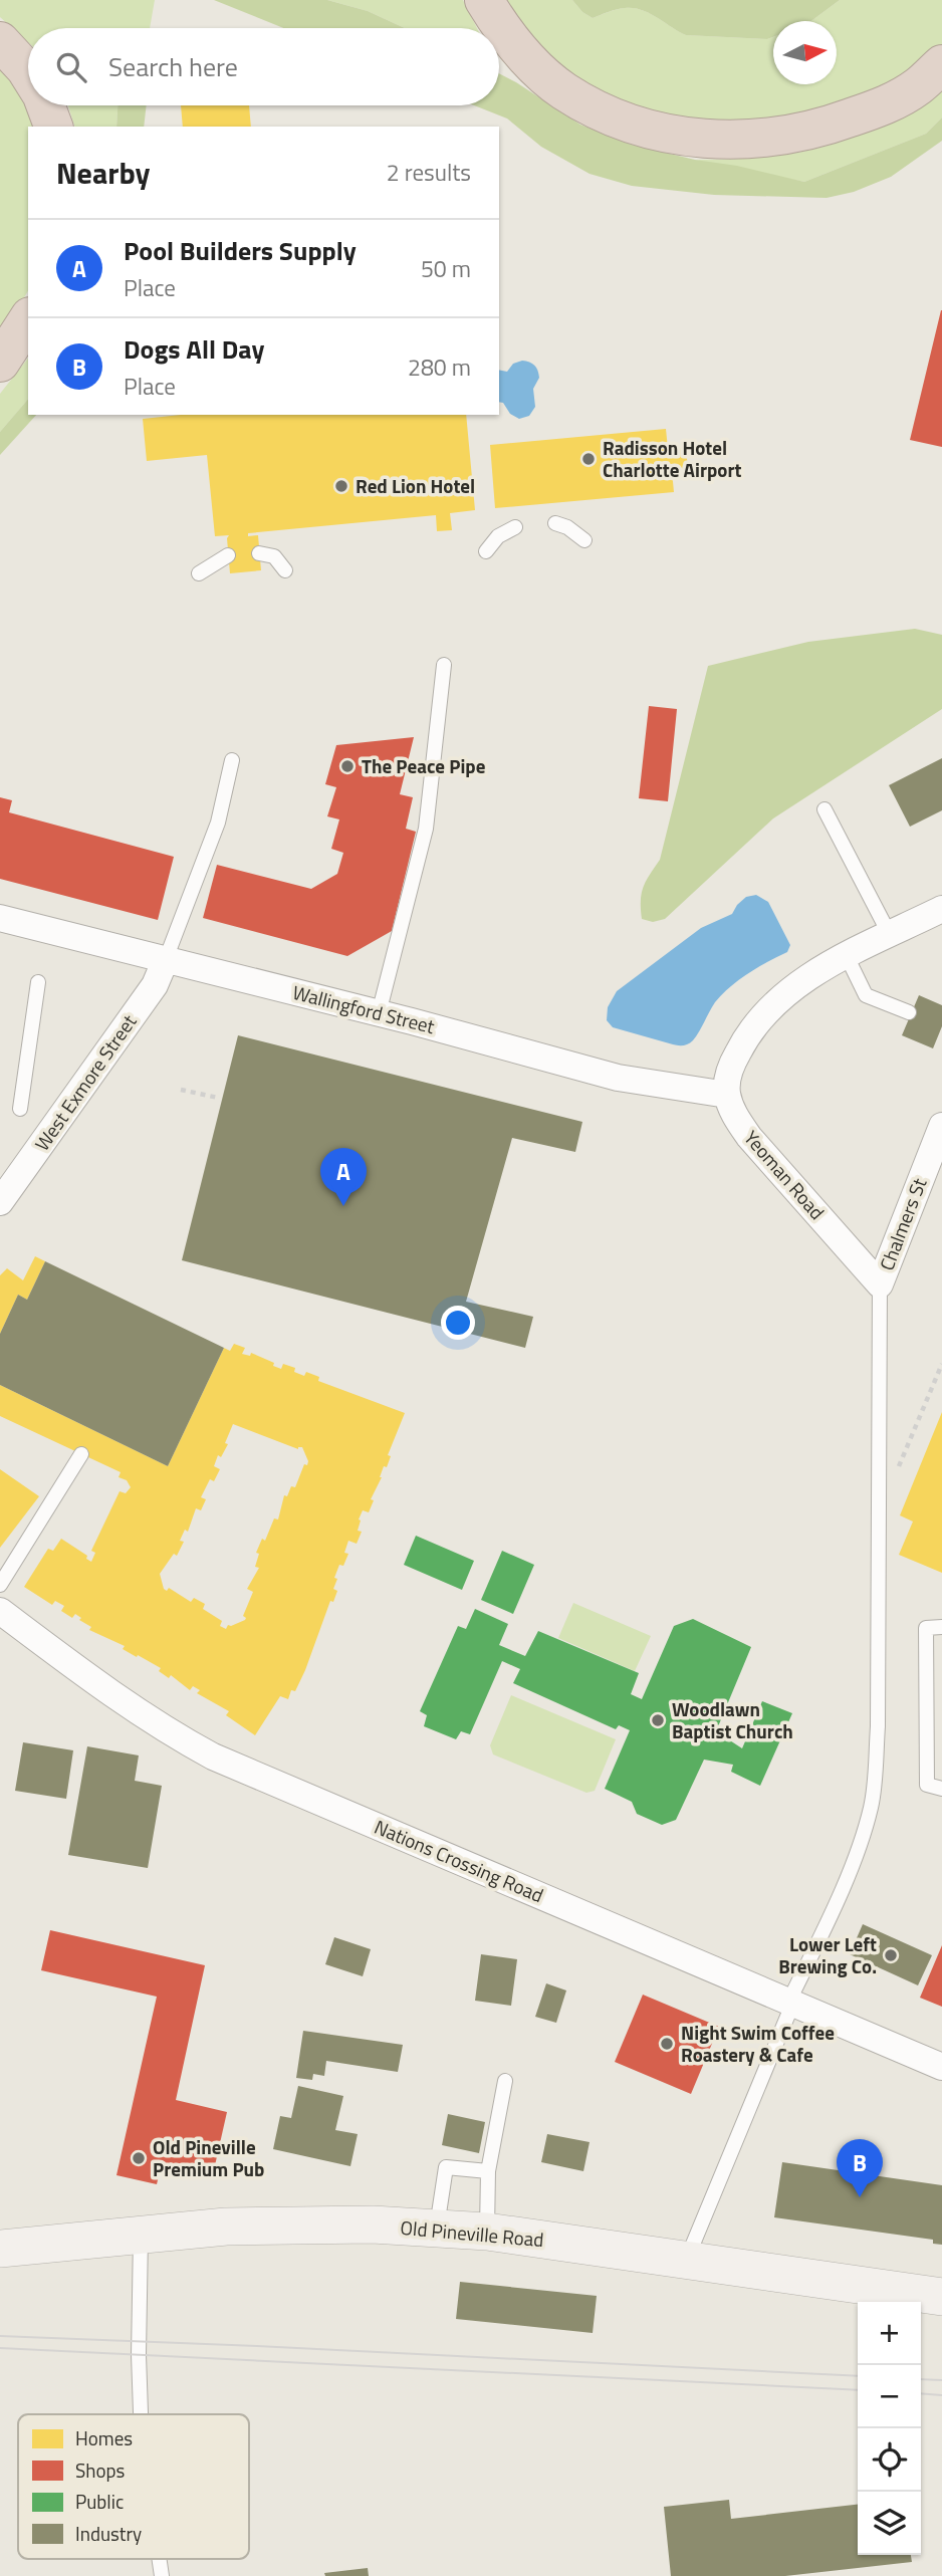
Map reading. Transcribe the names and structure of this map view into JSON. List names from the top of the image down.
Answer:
{
  "streets": {
    "street": [
      "Wallingford Street",
      "West Exmore Street",
      "Yeoman Road",
      "Chalmers St",
      "Nations Crossing Road",
      "Old Pineville Road"
    ]
  },
  "crossings": [
    ["Wallingford Street", "West Exmore Street"],
    ["Wallingford Street", "Yeoman Road"],
    ["Yeoman Road", "Chalmers St"]
  ],
  "places": [
    "Radisson Hotel Charlotte Airport",
    "Red Lion Hotel",
    "The Peace Pipe",
    "Woodlawn Baptist Church",
    "Lower Left Brewing Co.",
    "Night Swim Coffee Roastery & Cafe",
    "Old Pineville Premium Pub"
  ],
  "legend": [
    "Homes",
    "Shops",
    "Public",
    "Industry"
  ],
  "north": "right",
  "page": {
    "search": "Search here",
    "heading": ["Nearby", "2 results"],
    "list": [
      {
        "mark": "A",
        "name": "Pool Builders Supply",
        "note": "Place",
        "value": "50 m"
      },
      {
        "mark": "B",
        "name": "Dogs All Day",
        "note": "Place",
        "value": "280 m"
      }
    ],
    "pins": ["A", "B"],
    "map_buttons": ["+", "−"]
  }
}
